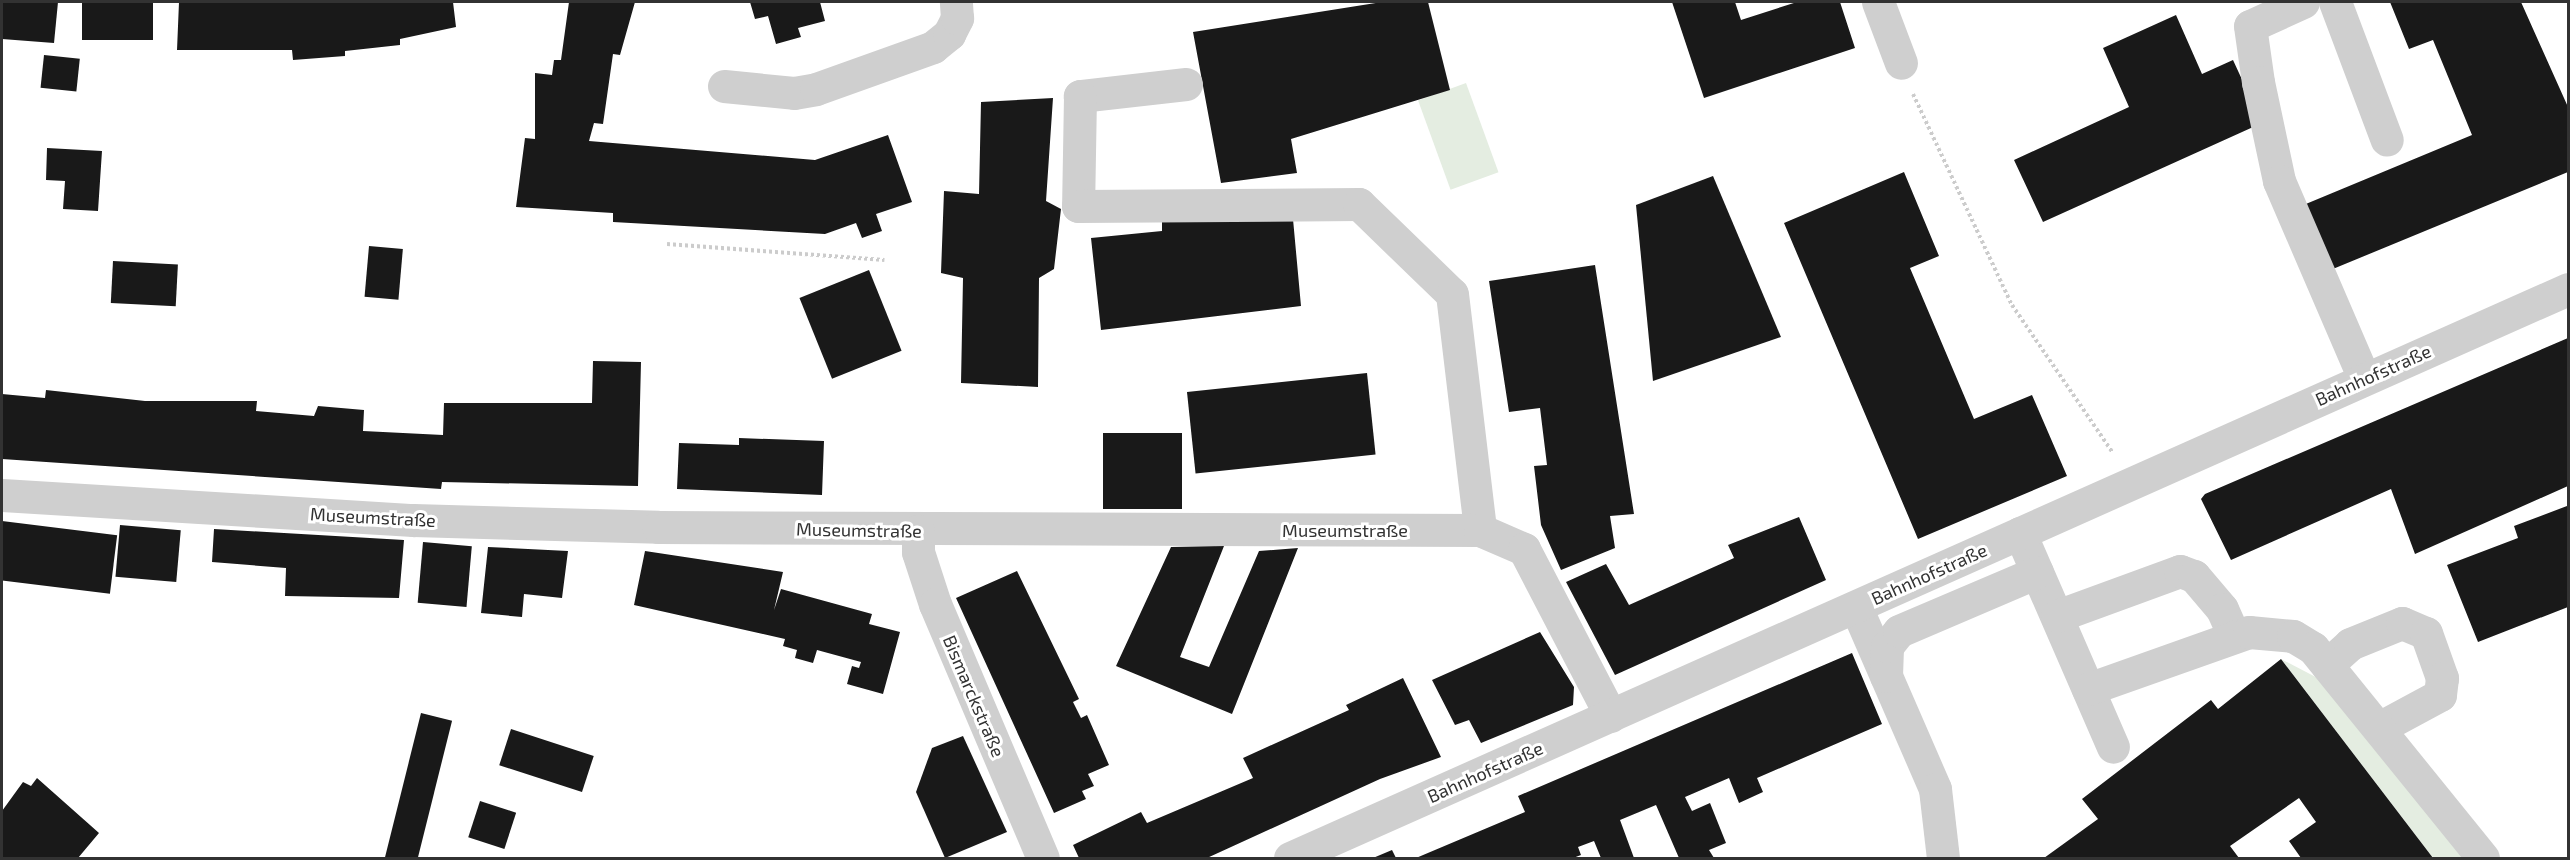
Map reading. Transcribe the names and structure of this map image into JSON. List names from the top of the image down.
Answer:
{
  "streets": {
    "street": ["Bahnhofstraße", "Museumstraße", "Bismarckstraße"]
  },
  "crossings": [
    ["Bahnhofstraße", "Museumstraße"],
    ["Museumstraße", "Bismarckstraße"]
  ]
}
